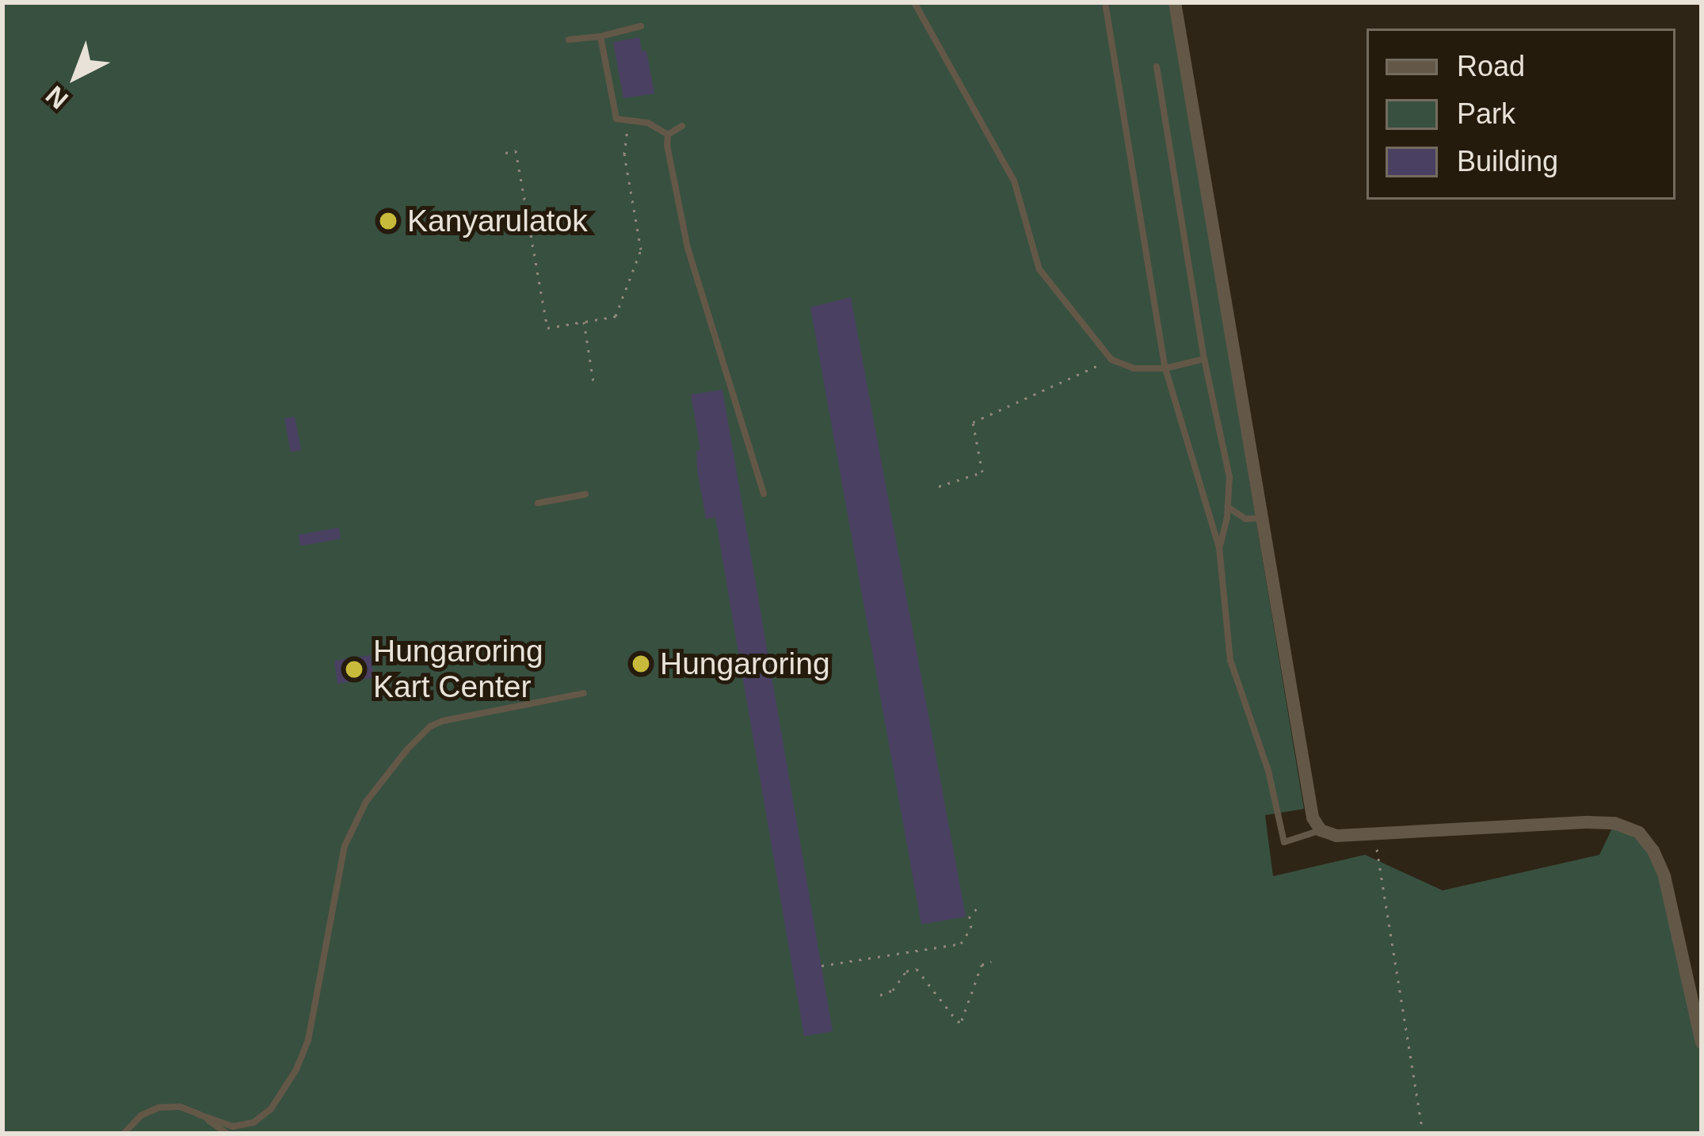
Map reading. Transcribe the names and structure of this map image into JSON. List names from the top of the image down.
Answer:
{
  "places": ["Kanyarulatok", "Hungaroring", "Hungaroring Kart Center"],
  "legend": ["Road", "Park", "Building"],
  "north": "bottom left"
}
